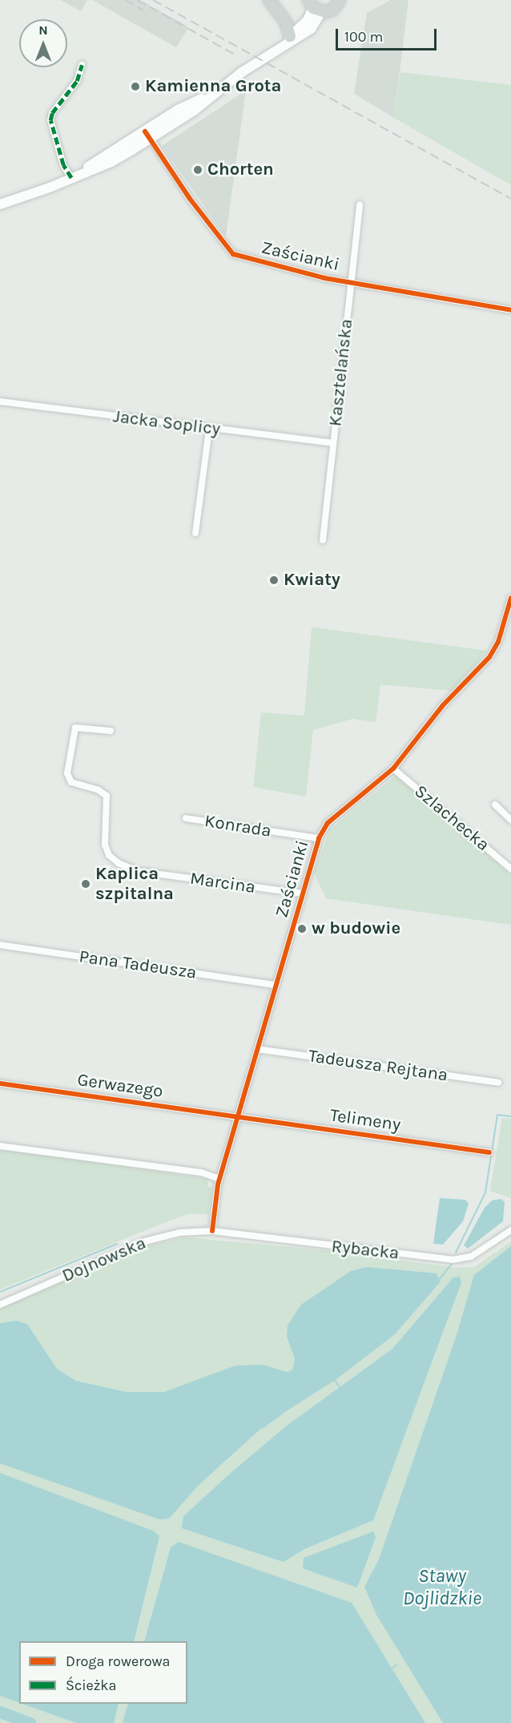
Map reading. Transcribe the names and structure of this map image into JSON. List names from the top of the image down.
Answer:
{
  "streets": {
    "street": [
      "Zaścianki",
      "Kasztelańska",
      "Jacka Soplicy",
      "Szlachecka",
      "Konrada",
      "Marcina",
      "Pana Tadeusza",
      "Tadeusza Rejtana",
      "Gerwazego",
      "Telimeny",
      "Rybacka",
      "Dojnowska"
    ]
  },
  "crossings": [
    ["Zaścianki", "Kasztelańska"],
    ["Zaścianki", "Szlachecka"],
    ["Zaścianki", "Konrada"],
    ["Zaścianki", "Marcina"],
    ["Zaścianki", "Pana Tadeusza"],
    ["Zaścianki", "Tadeusza Rejtana"],
    ["Zaścianki", "Gerwazego"],
    ["Zaścianki", "Telimeny"],
    ["Zaścianki", "Rybacka"],
    ["Zaścianki", "Dojnowska"],
    ["Kasztelańska", "Jacka Soplicy"],
    ["Gerwazego", "Telimeny"],
    ["Rybacka", "Dojnowska"]
  ],
  "water": ["Stawy Dojlidzkie"],
  "places": [
    "Kamienna Grota",
    "Chorten",
    "Kwiaty",
    "Kaplica szpitalna",
    "w budowie"
  ],
  "legend": ["Droga rowerowa", "Ścieżka"],
  "scale_bar": "100 m",
  "north": "top"
}
